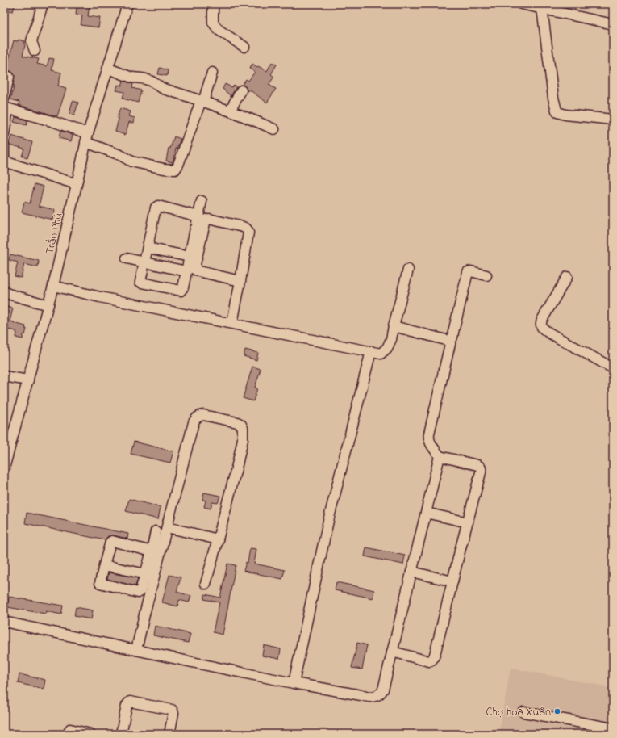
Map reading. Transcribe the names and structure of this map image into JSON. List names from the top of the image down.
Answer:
{
  "streets": {
    "street": ["Trần Phú"]
  },
  "places": ["Chợ hoa Xuân"]
}
